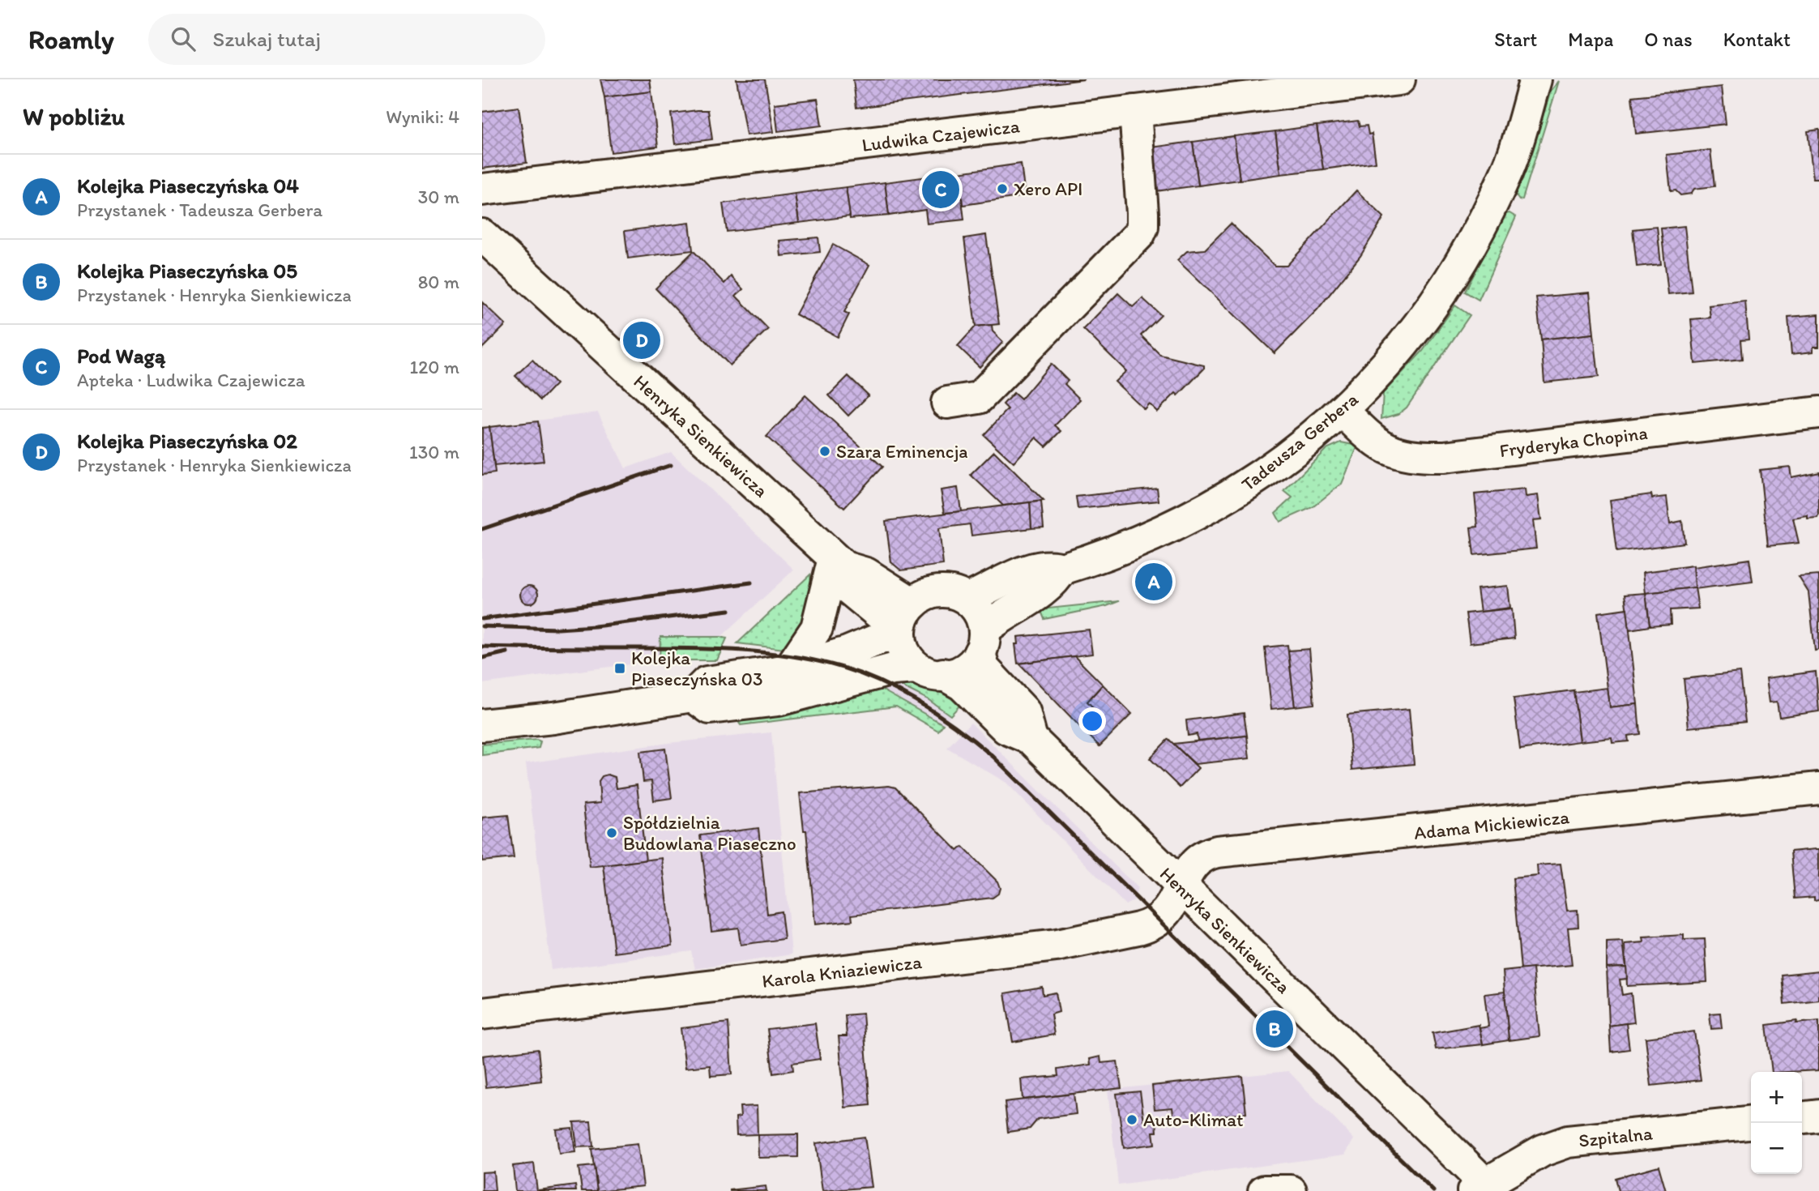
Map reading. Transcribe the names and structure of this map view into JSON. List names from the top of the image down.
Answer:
{
  "streets": {
    "street": [
      "Ludwika Czajewicza",
      "Henryka Sienkiewicza",
      "Tadeusza Gerbera",
      "Fryderyka Chopina",
      "Adama Mickiewicza",
      "Karola Kniaziewicza",
      "Szpitalna"
    ]
  },
  "crossings": [
    ["Henryka Sienkiewicza", "Tadeusza Gerbera"],
    ["Henryka Sienkiewicza", "Adama Mickiewicza"],
    ["Henryka Sienkiewicza", "Karola Kniaziewicza"],
    ["Henryka Sienkiewicza", "Szpitalna"],
    ["Tadeusza Gerbera", "Fryderyka Chopina"],
    ["Adama Mickiewicza", "Karola Kniaziewicza"]
  ],
  "places": {
    "other": [
      "Xero API",
      "Szara Eminencja",
      "Spółdzielnia Budowlana Piaseczno",
      "Auto-Klimat"
    ],
    "transit": ["Kolejka Piaseczyńska 03"]
  },
  "page": {
    "header": "Roamly",
    "search": "Szukaj tutaj",
    "nav": [
      "Start",
      "Mapa",
      "O nas",
      "Kontakt"
    ],
    "heading": ["W pobliżu", "Wyniki: 4"],
    "list": [
      {
        "mark": "A",
        "name": "Kolejka Piaseczyńska 04",
        "note": "Przystanek · Tadeusza Gerbera",
        "value": "30 m"
      },
      {
        "mark": "B",
        "name": "Kolejka Piaseczyńska 05",
        "note": "Przystanek · Henryka Sienkiewicza",
        "value": "80 m"
      },
      {
        "mark": "C",
        "name": "Pod Wagą",
        "note": "Apteka · Ludwika Czajewicza",
        "value": "120 m"
      },
      {
        "mark": "D",
        "name": "Kolejka Piaseczyńska 02",
        "note": "Przystanek · Henryka Sienkiewicza",
        "value": "130 m"
      }
    ],
    "pins": [
      "C",
      "D",
      "A",
      "B"
    ],
    "map_buttons": ["+", "−"]
  }
}
